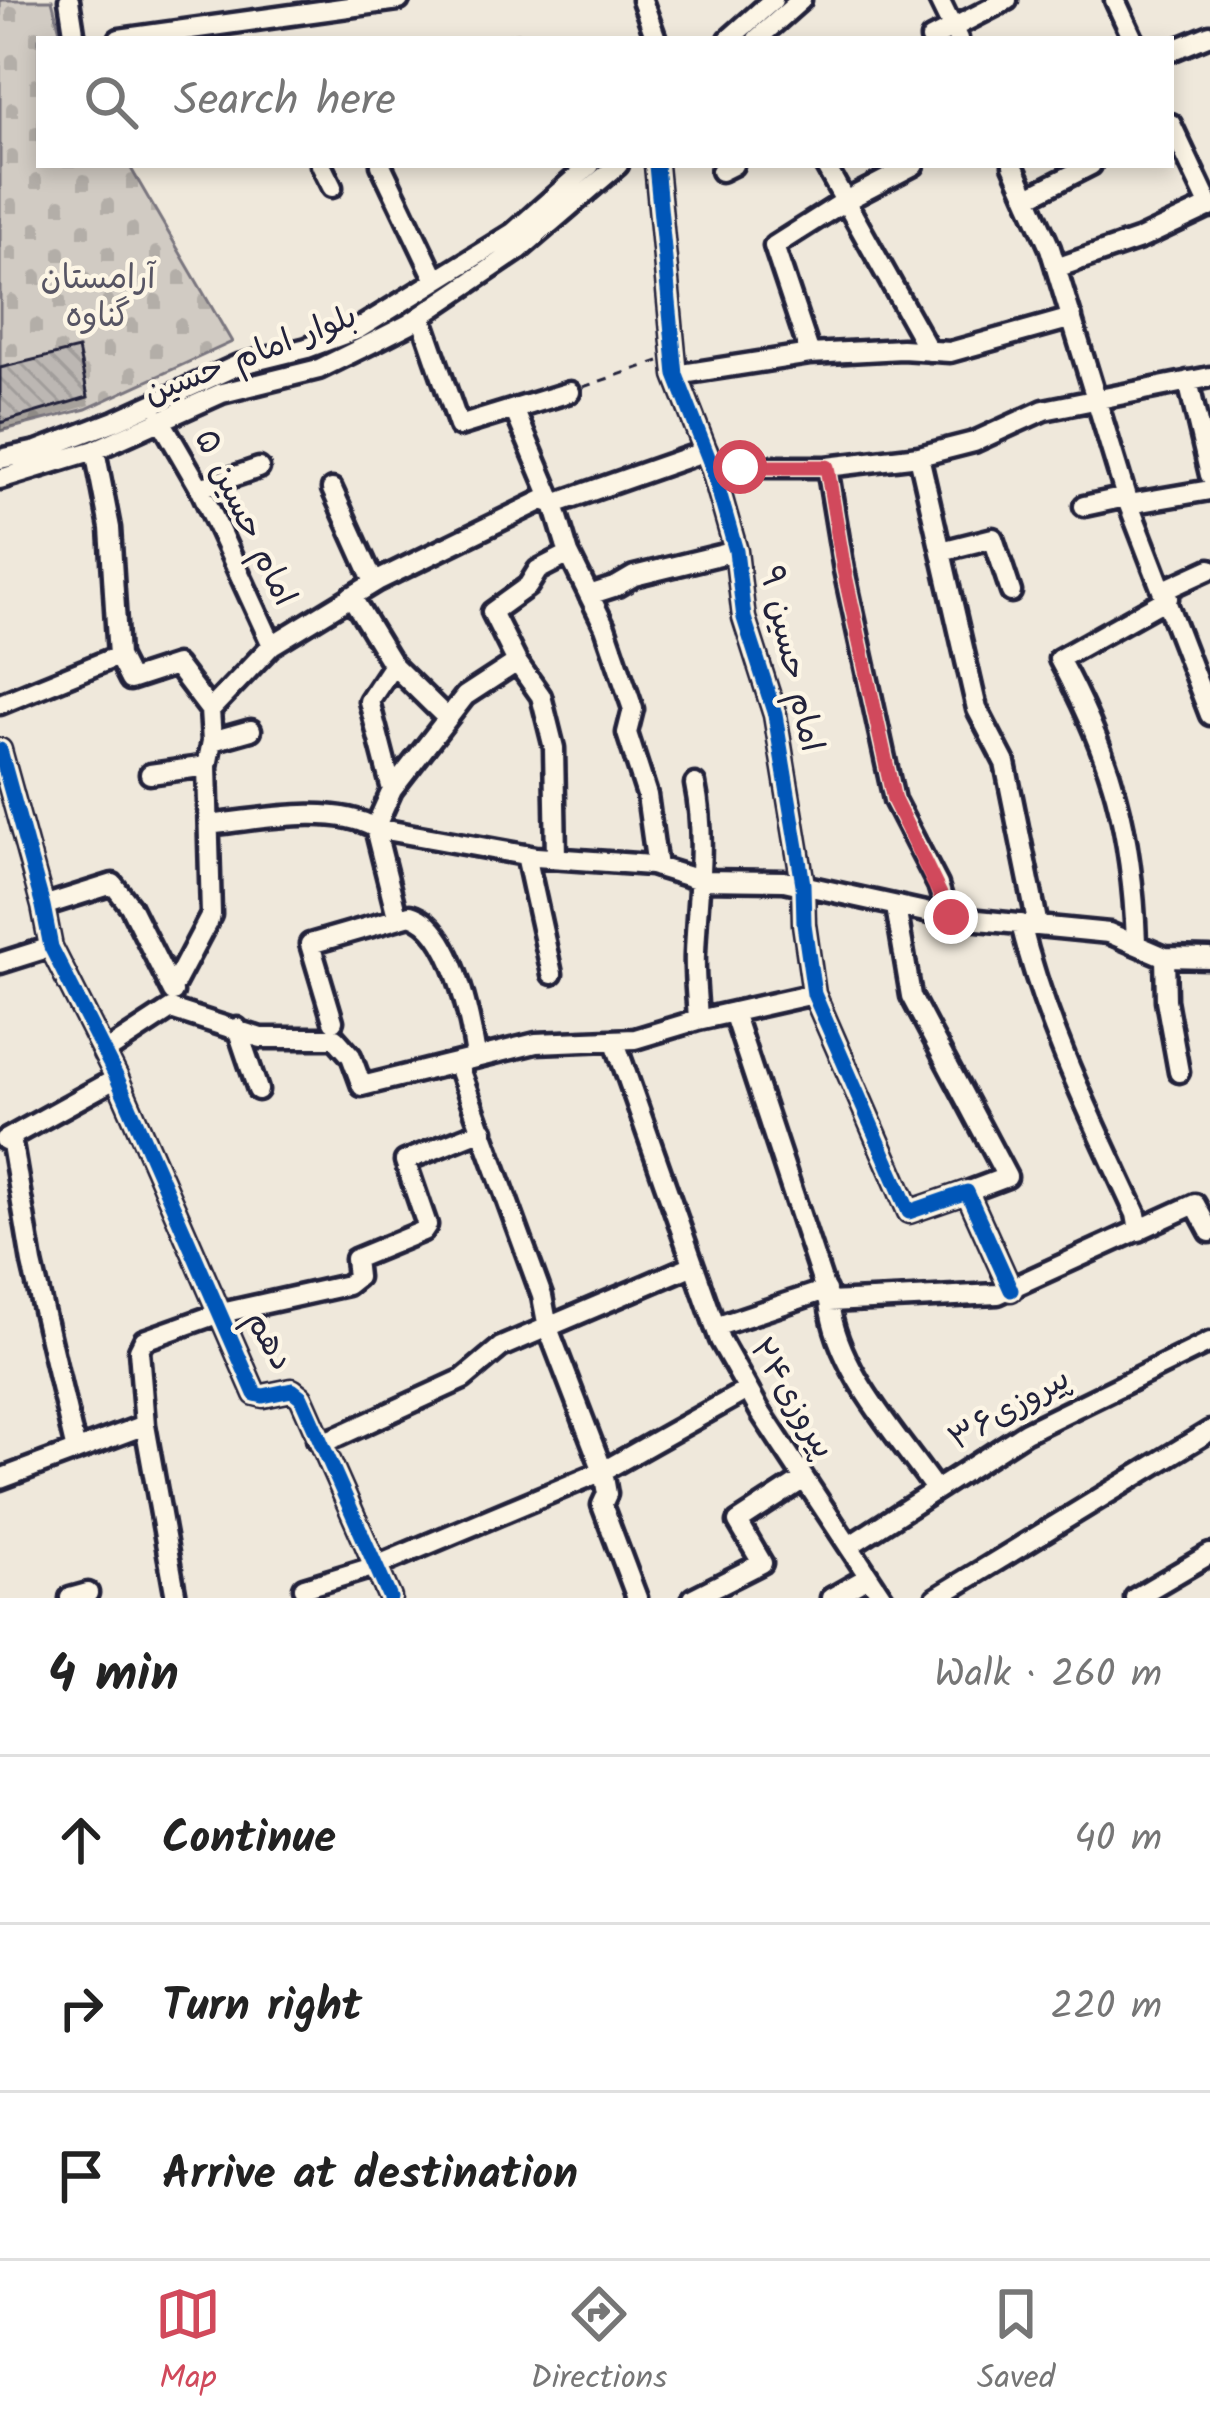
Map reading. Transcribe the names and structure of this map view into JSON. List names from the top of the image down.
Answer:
{
  "streets": {
    "street": [
      "بلوار امام حسین",
      "امام حسین ۵",
      "امام حسین ۹",
      "دهم",
      "پیروزی۲۴",
      "پیروزی۳۶"
    ]
  },
  "crossings": [
    ["بلوار امام حسین", "امام حسین ۵"],
    ["پیروزی۲۴", "پیروزی۳۶"]
  ],
  "parks": ["آرامستان گناوه"],
  "page": {
    "search": "Search here",
    "heading": ["4 min", "Walk · 260 m"],
    "list": [
      ["Continue", "40 m"],
      ["Turn right", "220 m"],
      "Arrive at destination"
    ],
    "nav": ["Map", "Directions", "Saved"]
  }
}
